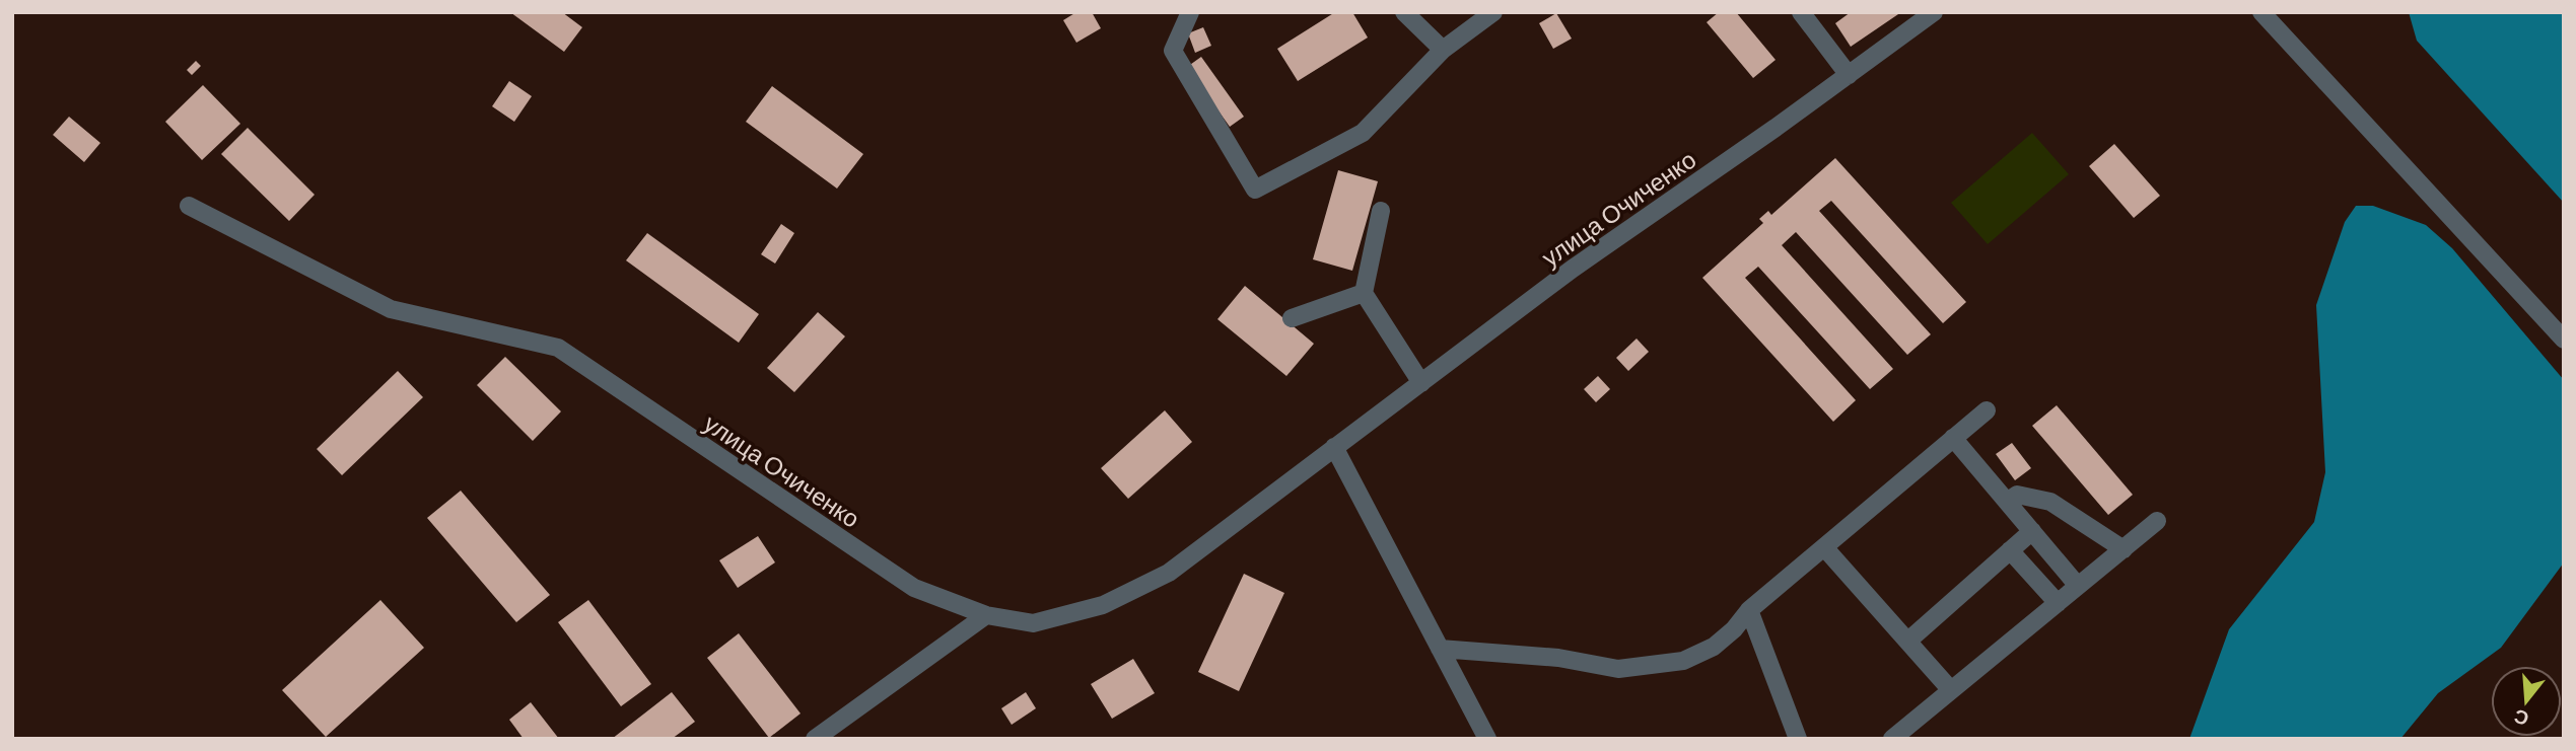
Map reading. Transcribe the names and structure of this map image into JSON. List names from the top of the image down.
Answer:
{
  "streets": {
    "street": ["улица Очиченко"]
  },
  "north": "bottom"
}
